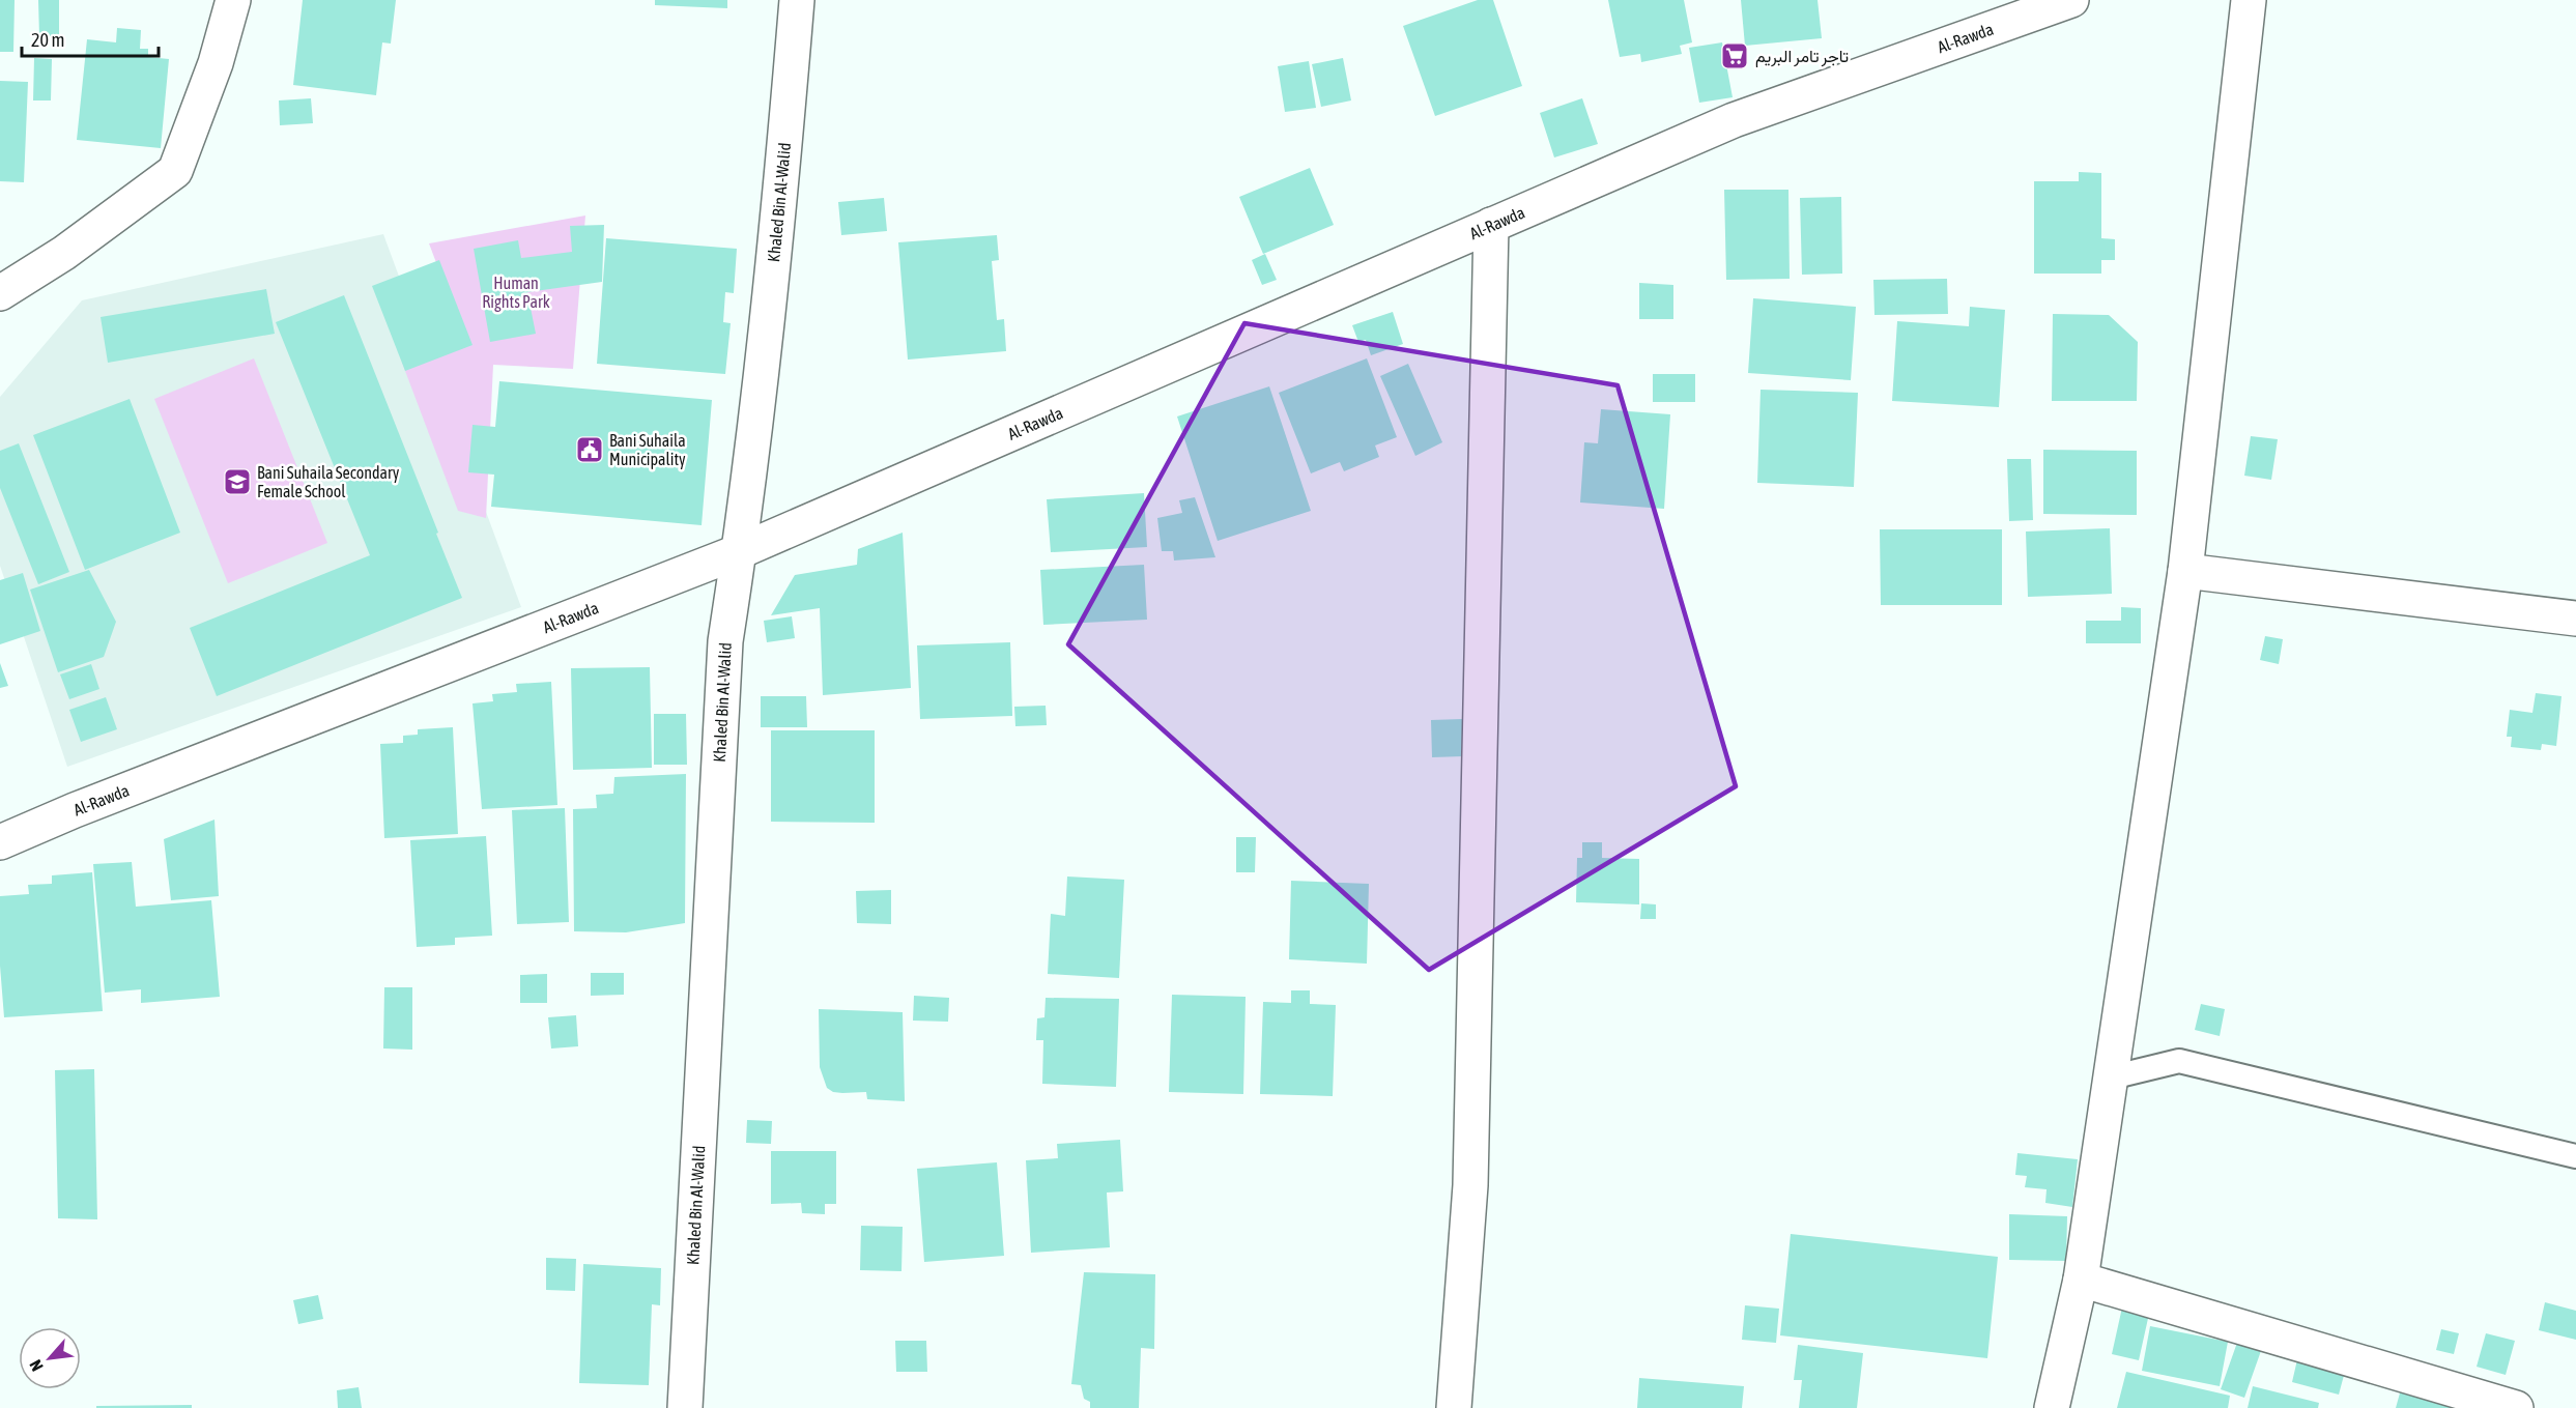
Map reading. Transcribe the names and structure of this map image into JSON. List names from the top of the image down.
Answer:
{
  "streets": {
    "street": ["Al-Rawda", "Khaled Bin Al-Walid"]
  },
  "crossings": [
    ["Al-Rawda", "Khaled Bin Al-Walid"]
  ],
  "parks": ["Human Rights Park"],
  "places": {
    "supermarket": ["تاجر تامر البريم"],
    "public building": ["Bani Suhaila Municipality"],
    "school or university": ["Bani Suhaila Secondary Female School"]
  },
  "scale_bar": "20 m",
  "north": "bottom left"
}
